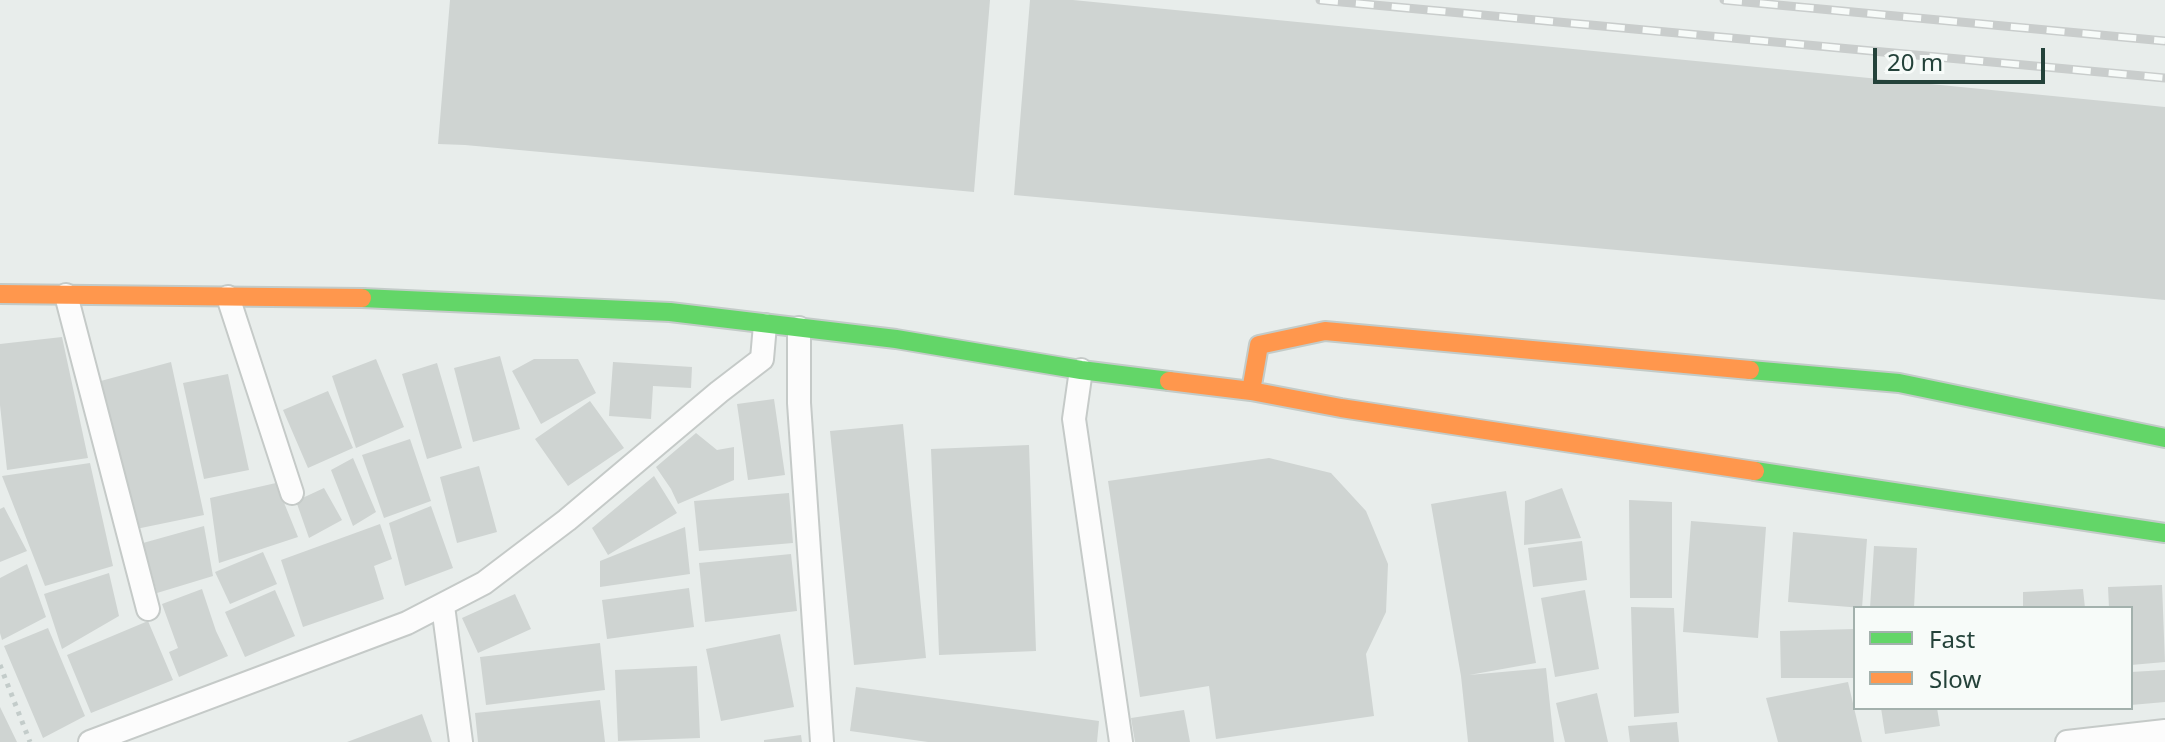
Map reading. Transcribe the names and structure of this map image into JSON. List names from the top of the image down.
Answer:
{
  "legend": ["Fast", "Slow"],
  "scale_bar": "20 m"
}
